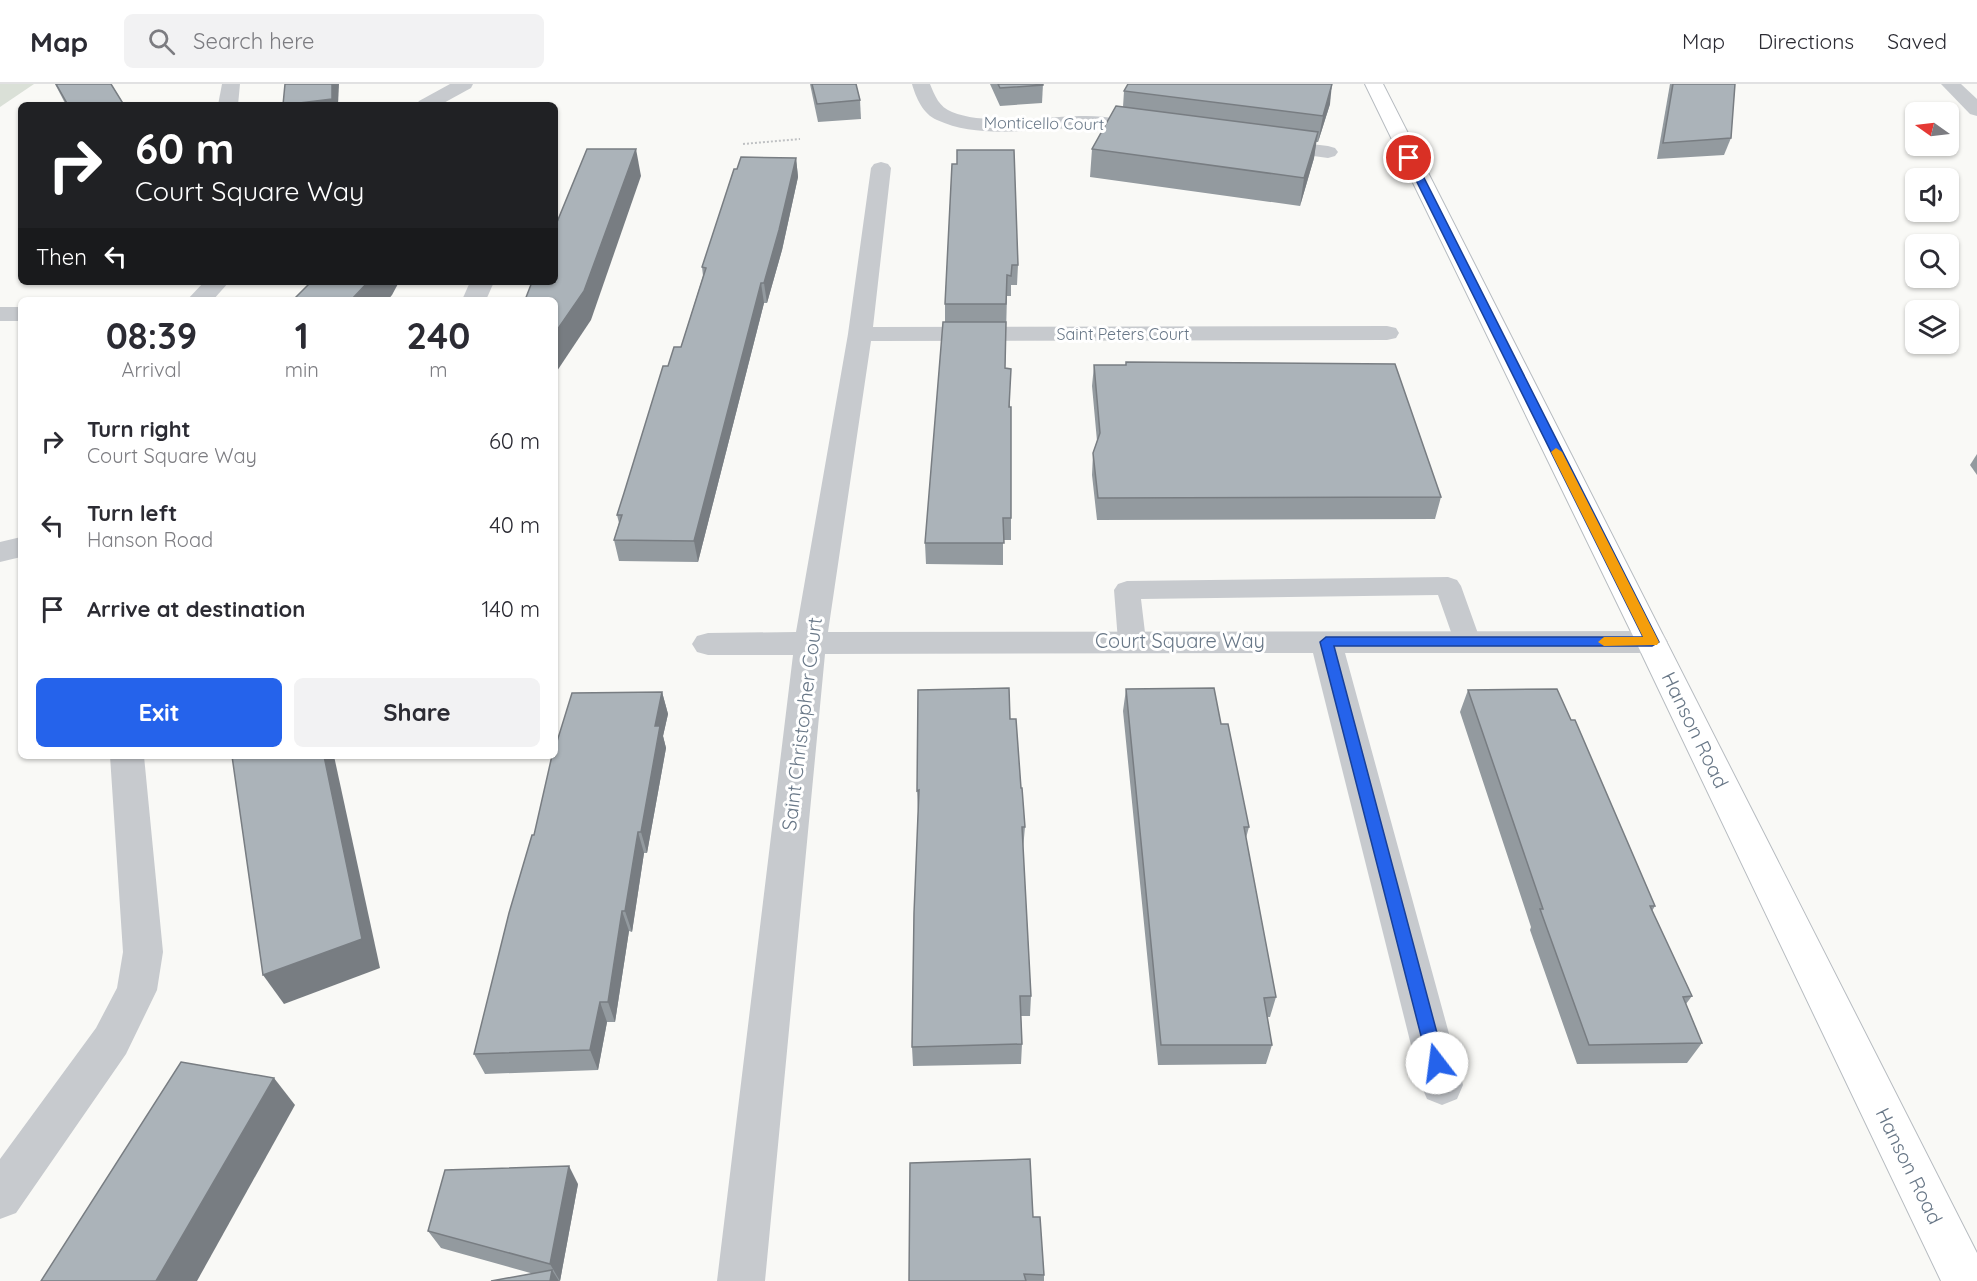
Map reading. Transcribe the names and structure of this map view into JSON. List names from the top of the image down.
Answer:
{
  "streets": {
    "street": [
      "Monticello Court",
      "Saint Peters Court",
      "Court Square Way",
      "Saint Christopher Court",
      "Hanson Road"
    ]
  },
  "crossings": [
    ["Saint Peters Court", "Saint Christopher Court"],
    ["Court Square Way", "Saint Christopher Court"],
    ["Court Square Way", "Hanson Road"]
  ],
  "north": "left",
  "page": {
    "header": "Map",
    "search": "Search here",
    "nav": ["Map", "Directions", "Saved"],
    "turn": ["60 m", "Court Square Way"],
    "then": "Then",
    "eta": [
      "08:39",
      "Arrival",
      "1",
      "min",
      "240",
      "m"
    ],
    "list": [
      {
        "name": "Turn right",
        "note": "Court Square Way",
        "value": "60 m"
      },
      {
        "name": "Turn left",
        "note": "Hanson Road",
        "value": "40 m"
      },
      {
        "name": "Arrive at destination",
        "value": "140 m"
      }
    ],
    "buttons": ["Exit", "Share"]
  }
}
